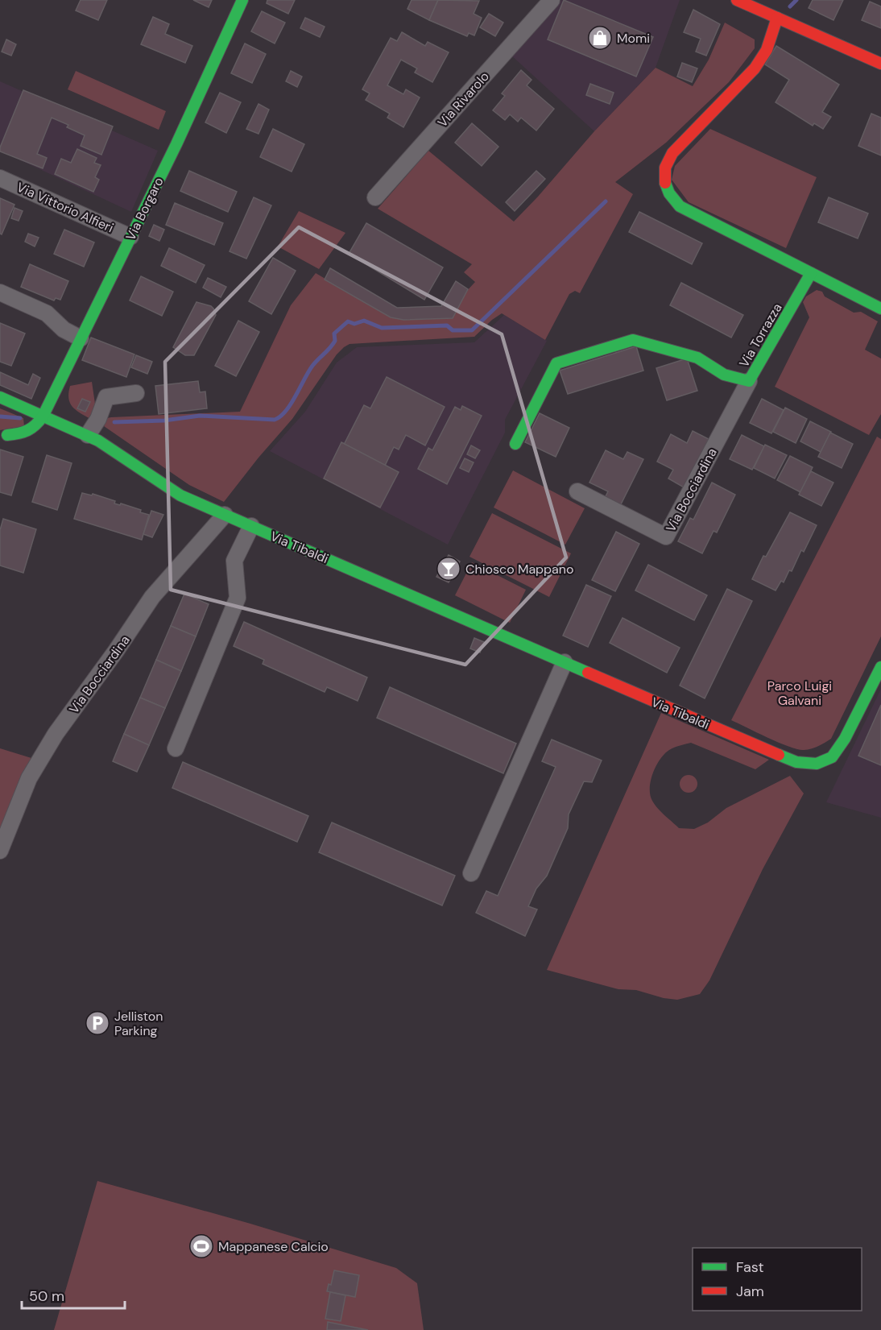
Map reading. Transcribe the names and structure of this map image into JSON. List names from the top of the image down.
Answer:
{
  "streets": {
    "street": [
      "Via Rivarolo",
      "Via Vittorio Alfieri",
      "Via Borgaro",
      "Via Torrazza",
      "Via Bocciardina",
      "Via Tibaldi"
    ]
  },
  "crossings": [
    ["Via Vittorio Alfieri", "Via Borgaro"],
    ["Via Borgaro", "Via Tibaldi"],
    ["Via Torrazza", "Via Bocciardina"],
    ["Via Bocciardina", "Via Tibaldi"]
  ],
  "parks": ["Parco Luigi Galvani"],
  "places": {
    "shop": ["Momi"],
    "bar": ["Chiosco Mappano"],
    "parking": ["Jelliston Parking"],
    "sports": ["Mappanese Calcio"]
  },
  "legend": ["Fast", "Jam"],
  "scale_bar": "50 m"
}
